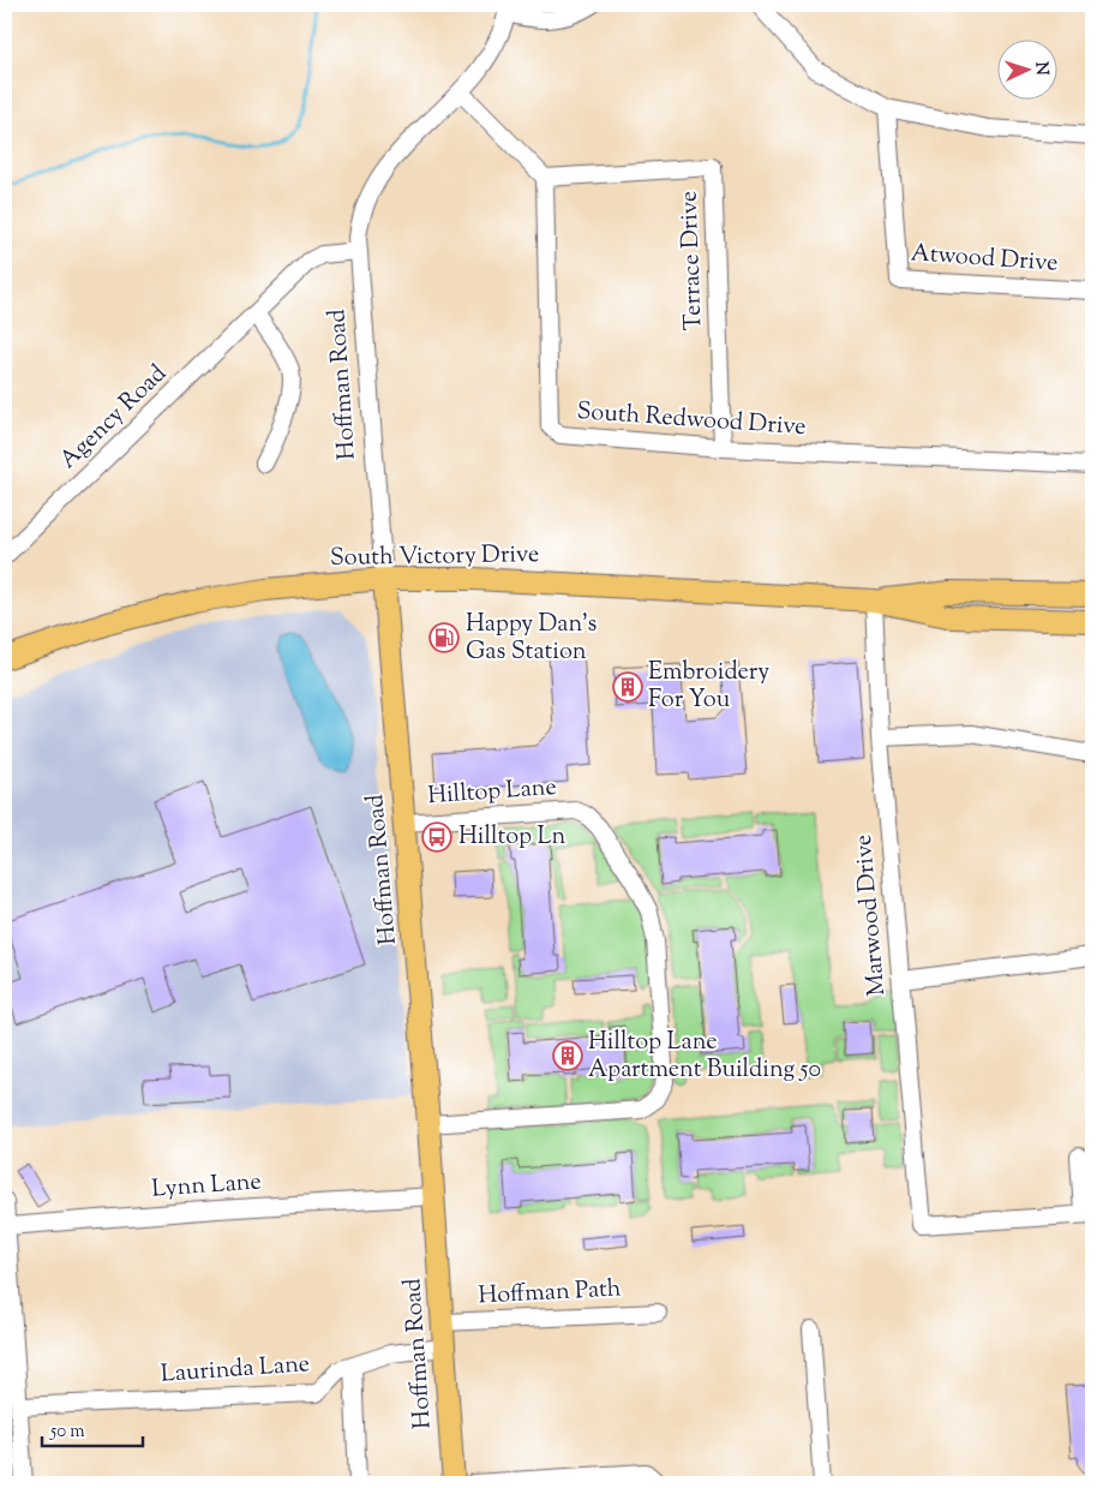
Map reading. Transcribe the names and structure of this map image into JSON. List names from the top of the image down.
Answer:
{
  "streets": {
    "main road": ["Hoffman Road", "South Victory Drive"],
    "street": [
      "Atwood Drive",
      "Terrace Drive",
      "Agency Road",
      "South Redwood Drive",
      "Hilltop Lane",
      "Marwood Drive",
      "Lynn Lane",
      "Hoffman Path",
      "Laurinda Lane"
    ]
  },
  "crossings": [
    ["Terrace Drive", "South Redwood Drive"],
    ["Hoffman Road", "Agency Road"],
    ["Hoffman Road", "South Victory Drive"],
    ["Hoffman Road", "Hilltop Lane"],
    ["Hoffman Road", "Lynn Lane"],
    ["Hoffman Road", "Hoffman Path"],
    ["Hoffman Road", "Laurinda Lane"],
    ["South Victory Drive", "Marwood Drive"]
  ],
  "places": {
    "fuel station": ["Happy Dan's Gas Station"],
    "building": ["Embroidery For You", "Hilltop Lane Apartment Building 50"],
    "bus stop": ["Hilltop Ln"]
  },
  "scale_bar": "50 m",
  "north": "right"
}
